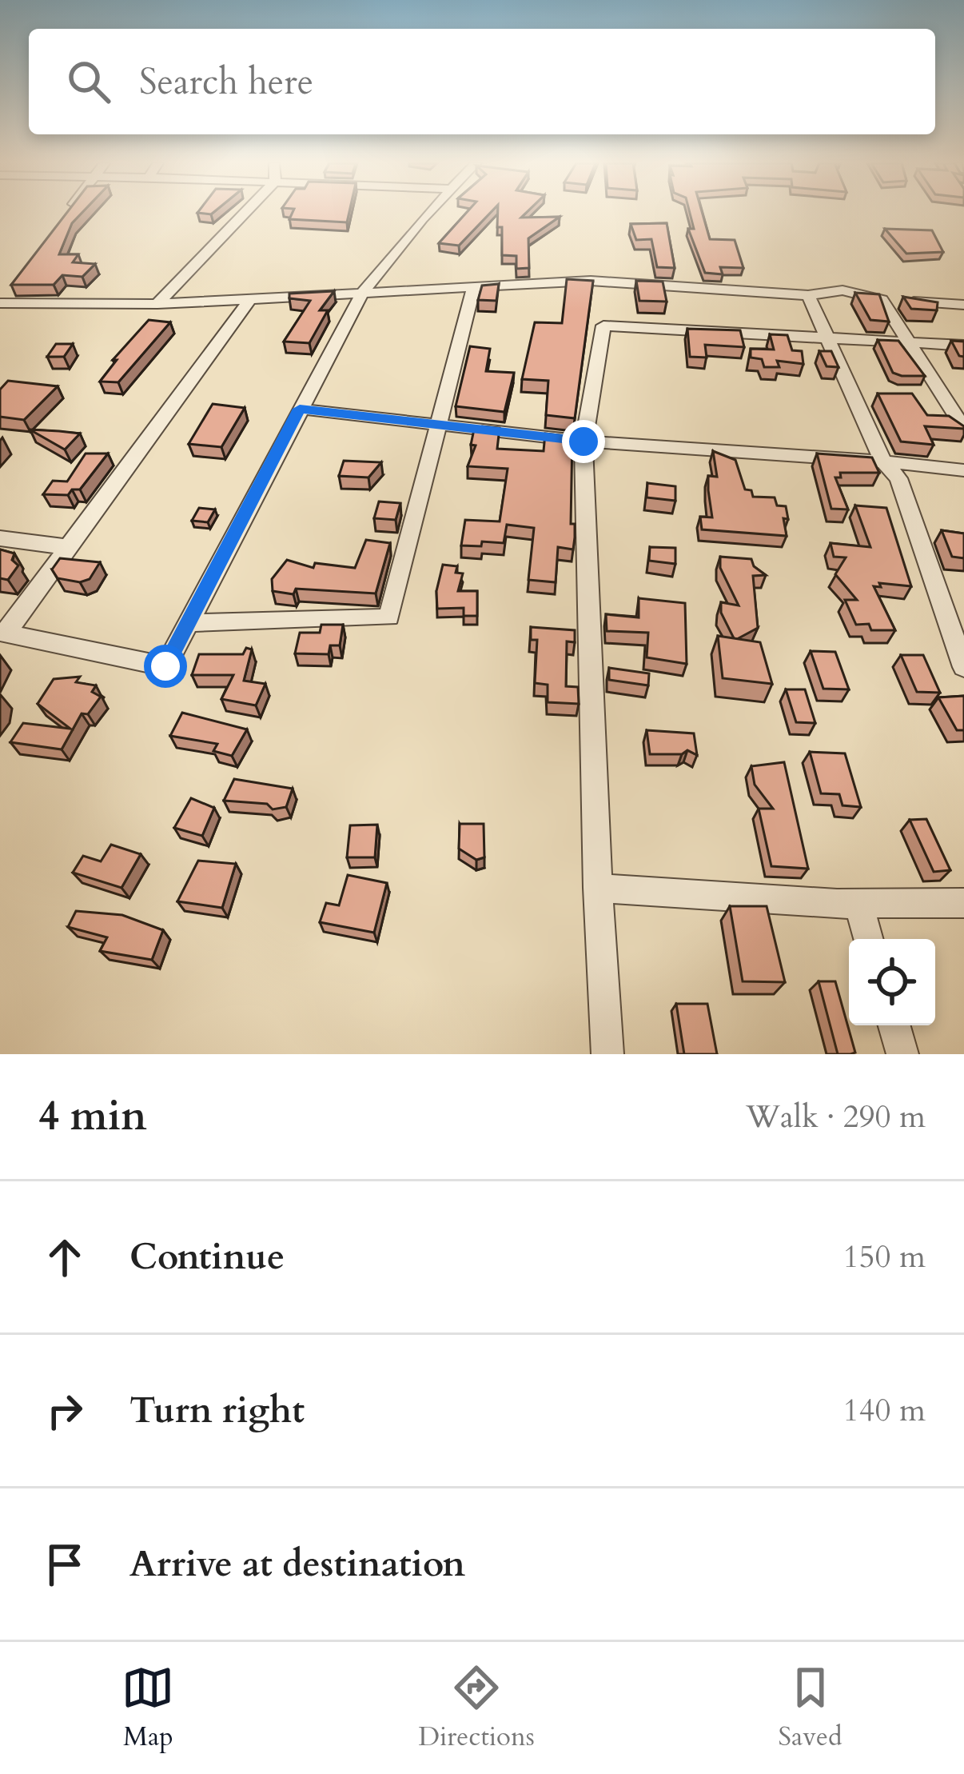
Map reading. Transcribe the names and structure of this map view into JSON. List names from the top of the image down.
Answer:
{
  "page": {
    "search": "Search here",
    "heading": ["4 min", "Walk · 290 m"],
    "list": [
      ["Continue", "150 m"],
      ["Turn right", "140 m"],
      "Arrive at destination"
    ],
    "nav": ["Map", "Directions", "Saved"]
  }
}
